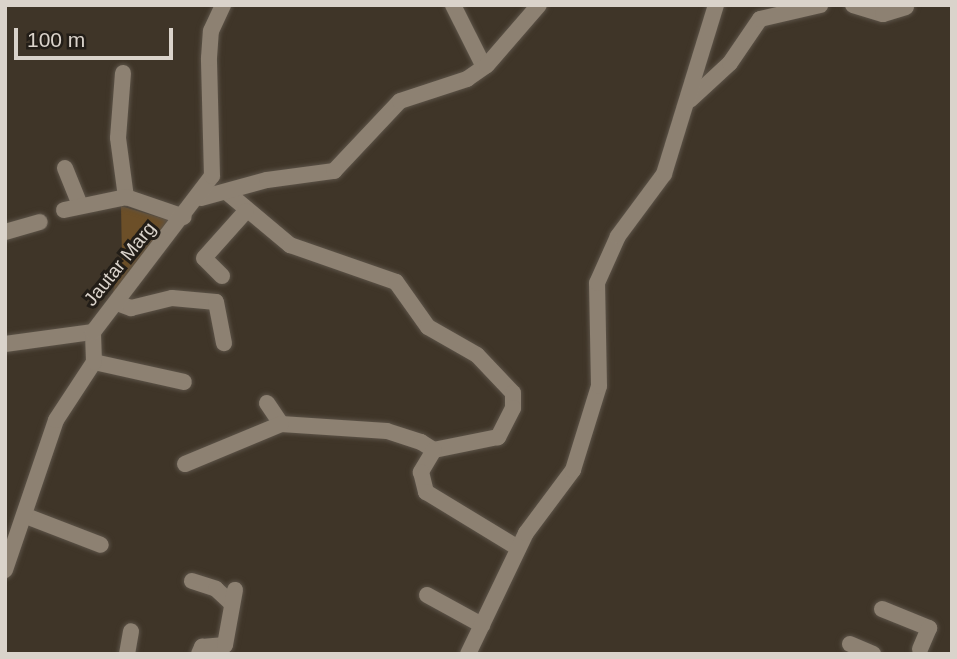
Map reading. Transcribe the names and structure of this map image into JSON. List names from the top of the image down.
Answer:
{
  "streets": {
    "street": ["Jautar Marg"]
  },
  "scale_bar": "100 m"
}
